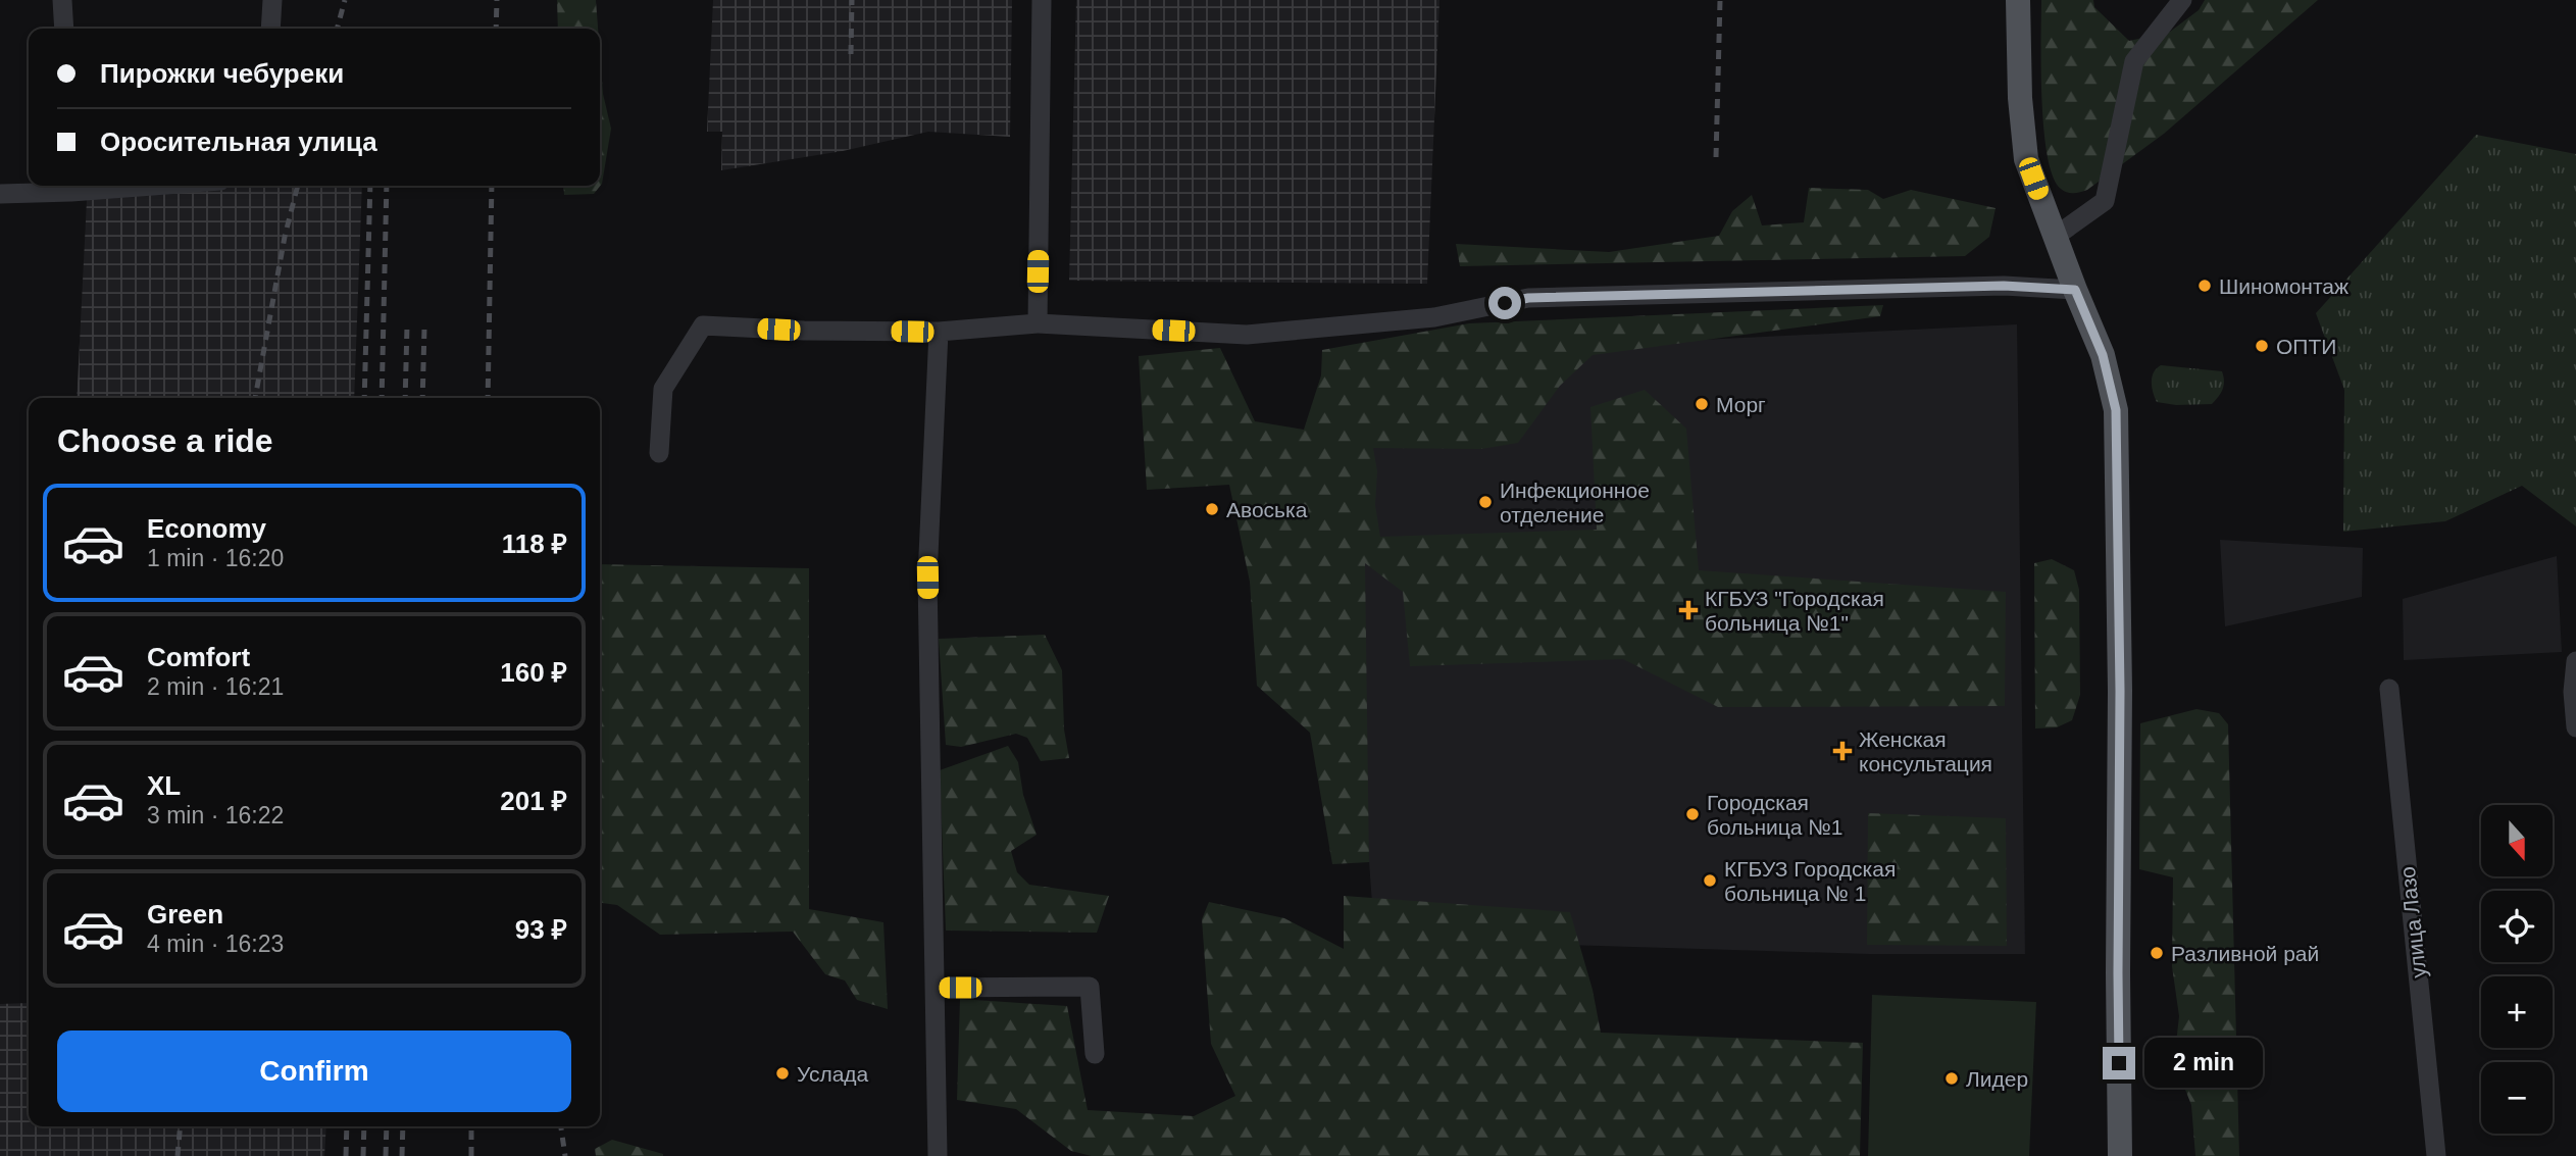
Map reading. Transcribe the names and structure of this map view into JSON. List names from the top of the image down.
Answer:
{
  "streets": {
    "street": ["улица Лазо"]
  },
  "places": {
    "other": [
      "Шиномонтаж",
      "ОПТИ",
      "Морг",
      "Инфекционное отделение",
      "Авоська",
      "Городская больница №1",
      "КГБУЗ Городская больница № 1",
      "Разливной рай",
      "Услада",
      "Лидер"
    ],
    "health": ["КГБУЗ \"Городская больница №1\"", "Женская консультация"]
  },
  "north": "bottom",
  "page": {
    "banner": ["Пирожки чебуреки", "Оросительная улица"],
    "heading": "Choose a ride",
    "list": [
      {
        "name": "Economy",
        "note": "1 min · 16:20",
        "value": "118 ₽"
      },
      {
        "name": "Comfort",
        "note": "2 min · 16:21",
        "value": "160 ₽"
      },
      {
        "name": "XL",
        "note": "3 min · 16:22",
        "value": "201 ₽"
      },
      {
        "name": "Green",
        "note": "4 min · 16:23",
        "value": "93 ₽"
      }
    ],
    "map_buttons": ["+", "−"],
    "buttons": "Confirm",
    "bubble": "2 min"
  }
}
